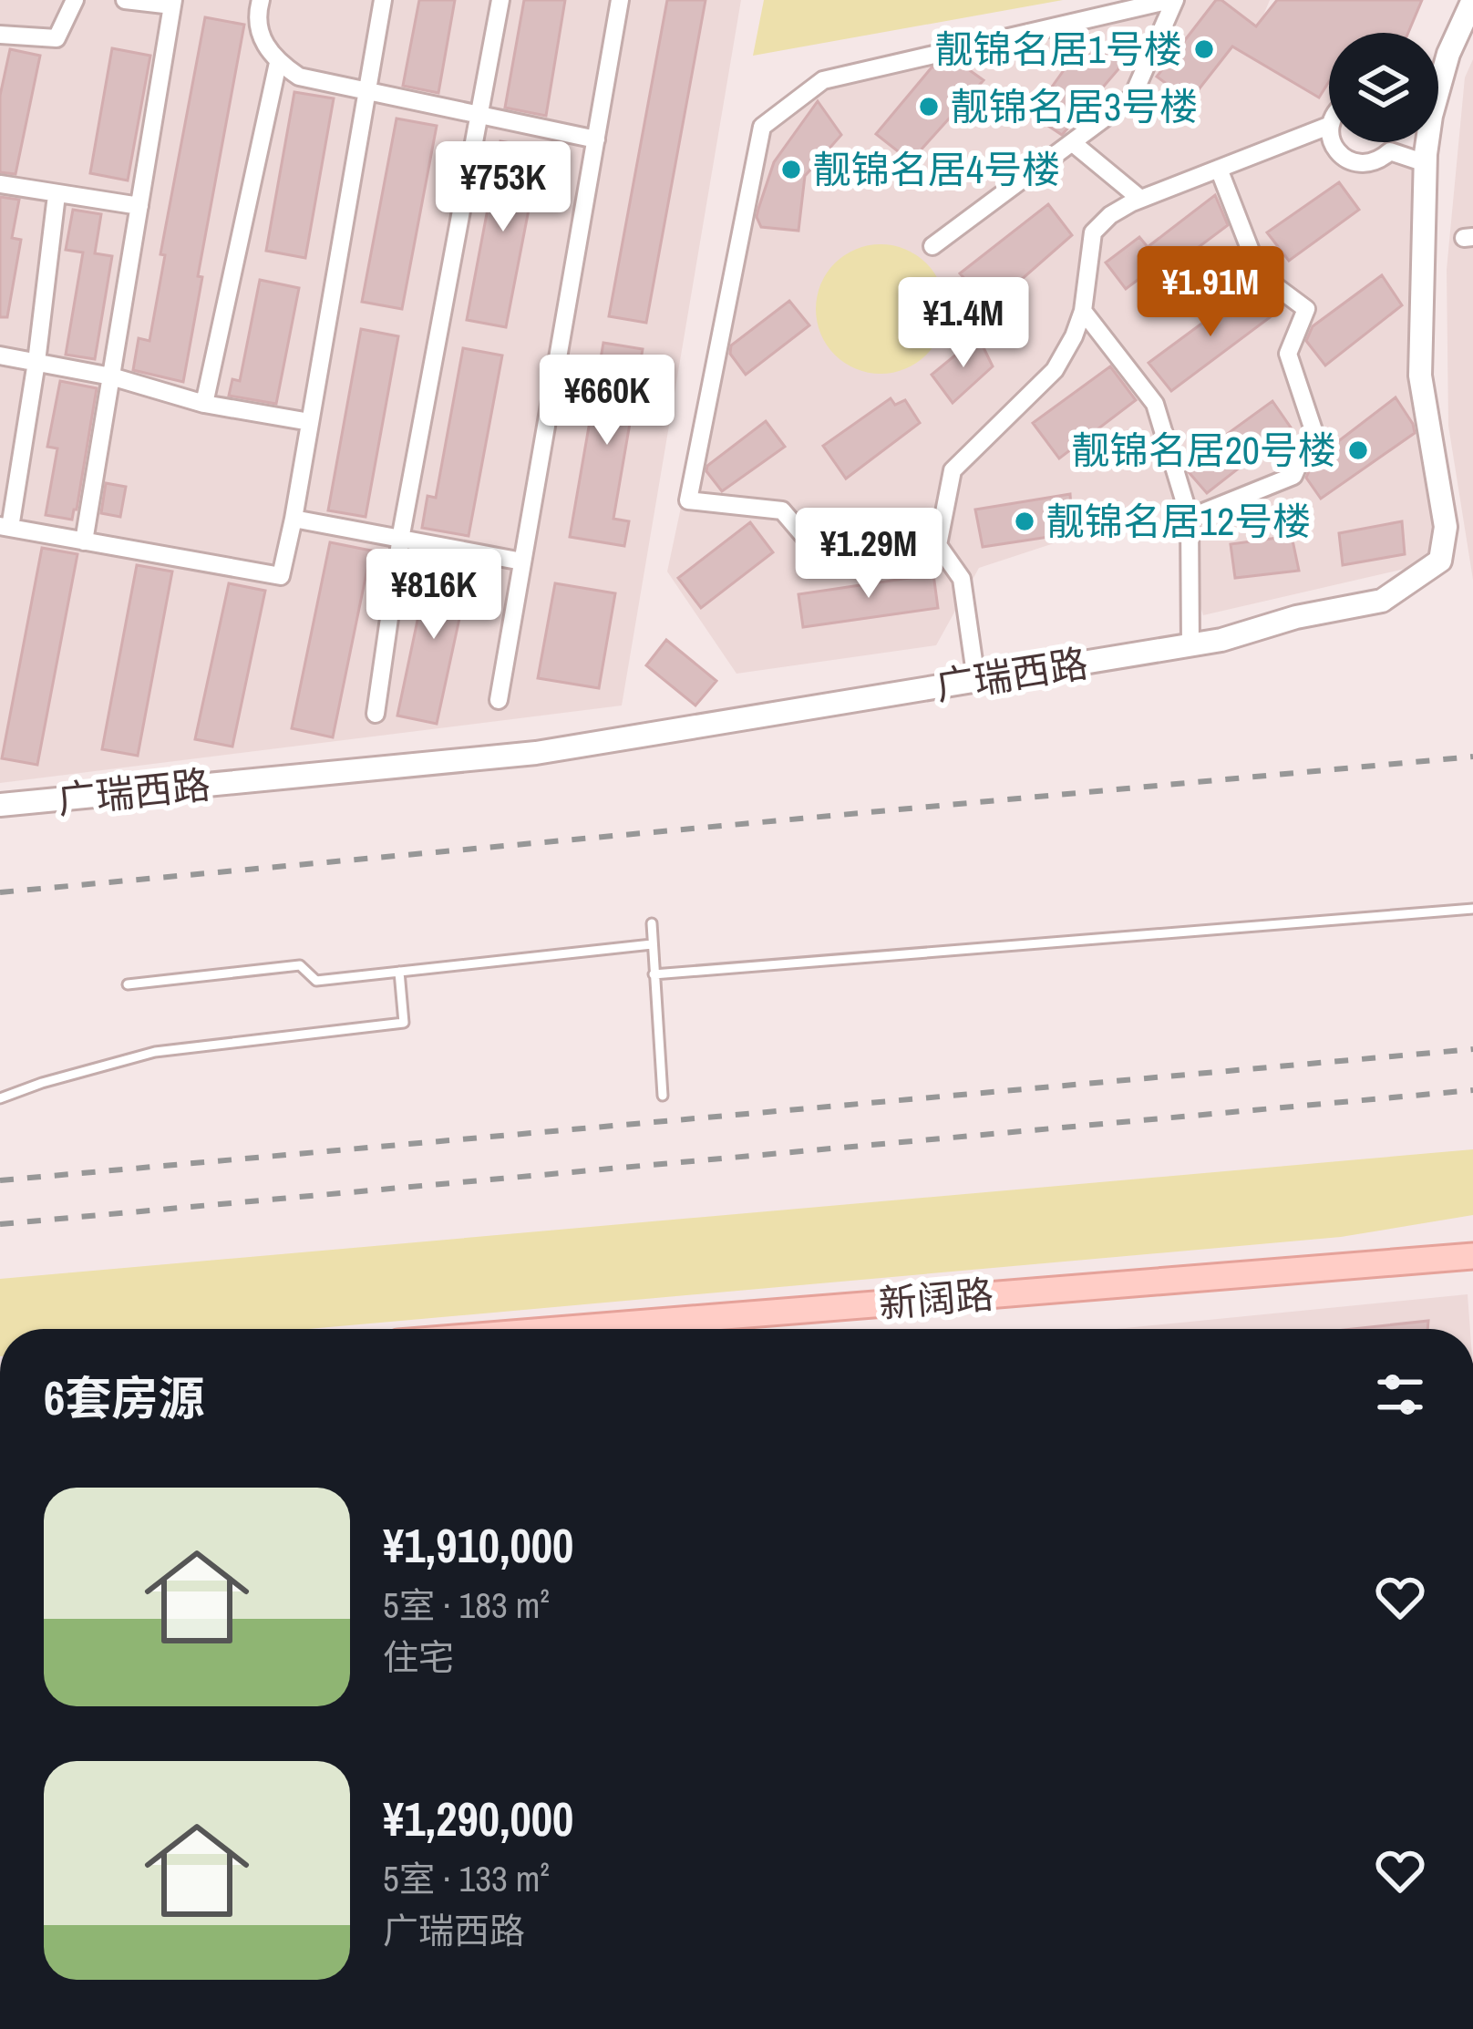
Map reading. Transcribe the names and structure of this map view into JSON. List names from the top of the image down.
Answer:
{
  "streets": {
    "main road": ["新阔路"],
    "street": ["广瑞西路"]
  },
  "places": [
    "靓锦名居1号楼",
    "靓锦名居3号楼",
    "靓锦名居4号楼",
    "靓锦名居20号楼",
    "靓锦名居12号楼"
  ],
  "page": {
    "price": [
      "¥753K",
      "¥1.91M",
      "¥1.4M",
      "¥660K",
      "¥1.29M",
      "¥816K"
    ],
    "heading": "6套房源",
    "list": [
      {
        "name": "¥1,910,000",
        "note": "5室 · 183 m² · 住宅"
      },
      {
        "name": "¥1,290,000",
        "note": "5室 · 133 m² · 广瑞西路"
      }
    ]
  }
}
